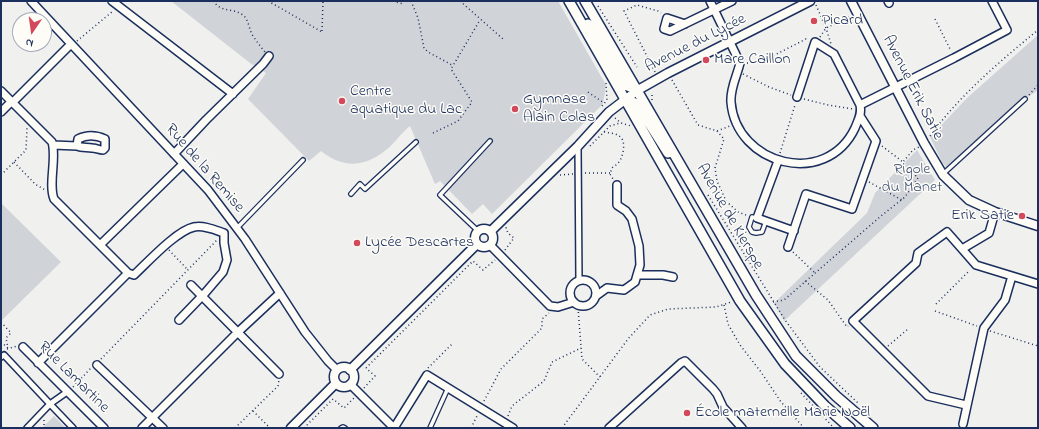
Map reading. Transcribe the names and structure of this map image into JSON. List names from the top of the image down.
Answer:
{
  "streets": {
    "main road": ["Avenue de Kierspe"],
    "street": [
      "Avenue du Lycée",
      "Avenue Erik Satie",
      "Rue de la Remise",
      "Rue Lamartine"
    ]
  },
  "crossings": [
    ["Avenue du Lycée", "Avenue de Kierspe"]
  ],
  "parks": ["Rigole du Manet"],
  "places": [
    "Picard",
    "Mare Caillon",
    "Centre aquatique du Lac",
    "Gymnase Alain Colas",
    "Erik Satie",
    "Lycée Descartes",
    "École maternelle Marie Noël"
  ],
  "north": "bottom"
}
